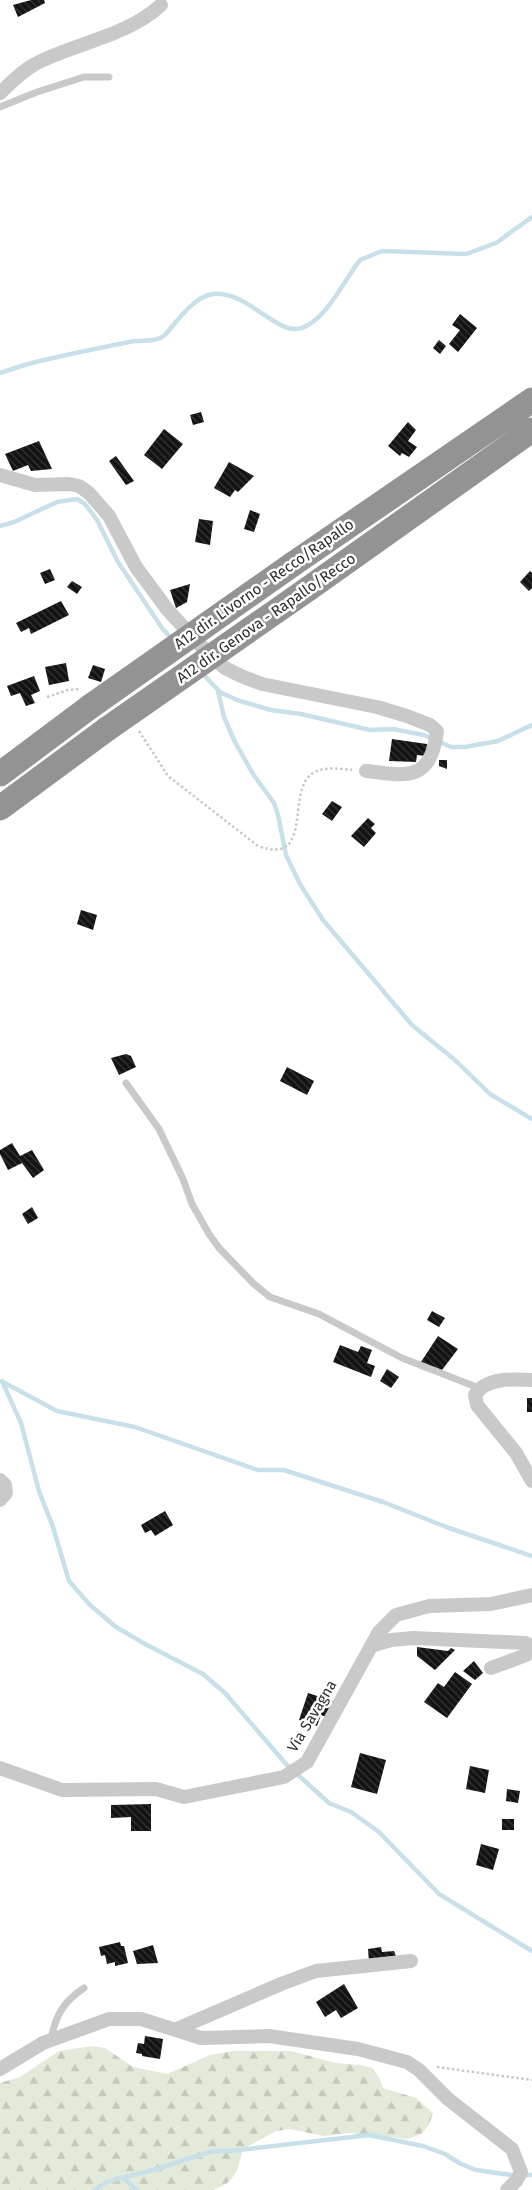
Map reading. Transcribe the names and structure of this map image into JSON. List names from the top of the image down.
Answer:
{
  "streets": {
    "highway": ["A12 dir. Livorno - Recco/Rapallo", "A12 dir. Genova - Rapallo/Recco"],
    "street": ["Via Savagna"]
  }
}
